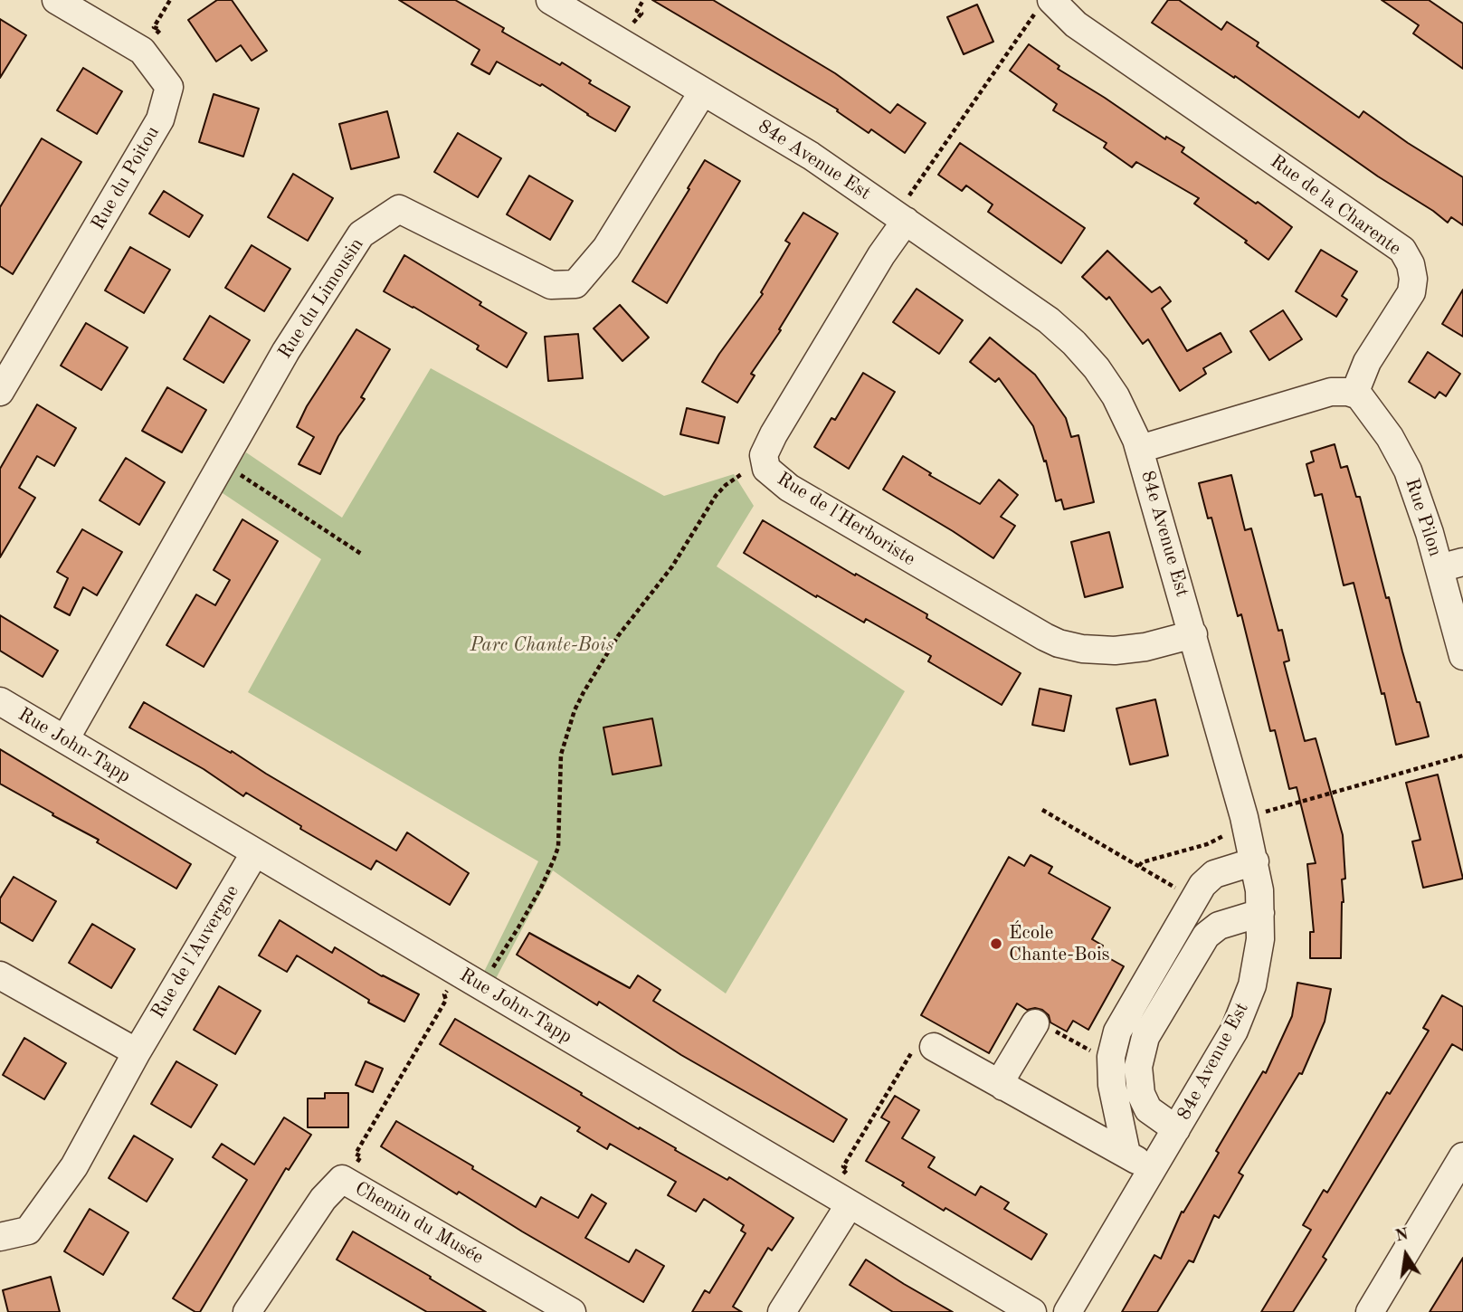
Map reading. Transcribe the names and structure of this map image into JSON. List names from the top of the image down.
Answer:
{
  "streets": {
    "street": [
      "84e Avenue Est",
      "Rue du Poitou",
      "Rue de la Charente",
      "Rue du Limousin",
      "Rue Pilon",
      "Rue de l'Herboriste",
      "Rue John-Tapp",
      "Rue de l'Auvergne",
      "Chemin du Musée"
    ]
  },
  "crossings": [
    ["84e Avenue Est", "Rue du Limousin"],
    ["84e Avenue Est", "Rue de l'Herboriste"],
    ["Rue de la Charente", "Rue Pilon"],
    ["Rue du Limousin", "Rue John-Tapp"],
    ["Rue John-Tapp", "Rue de l'Auvergne"]
  ],
  "parks": ["Parc Chante-Bois"],
  "places": ["École Chante-Bois"],
  "north": "top"
}
